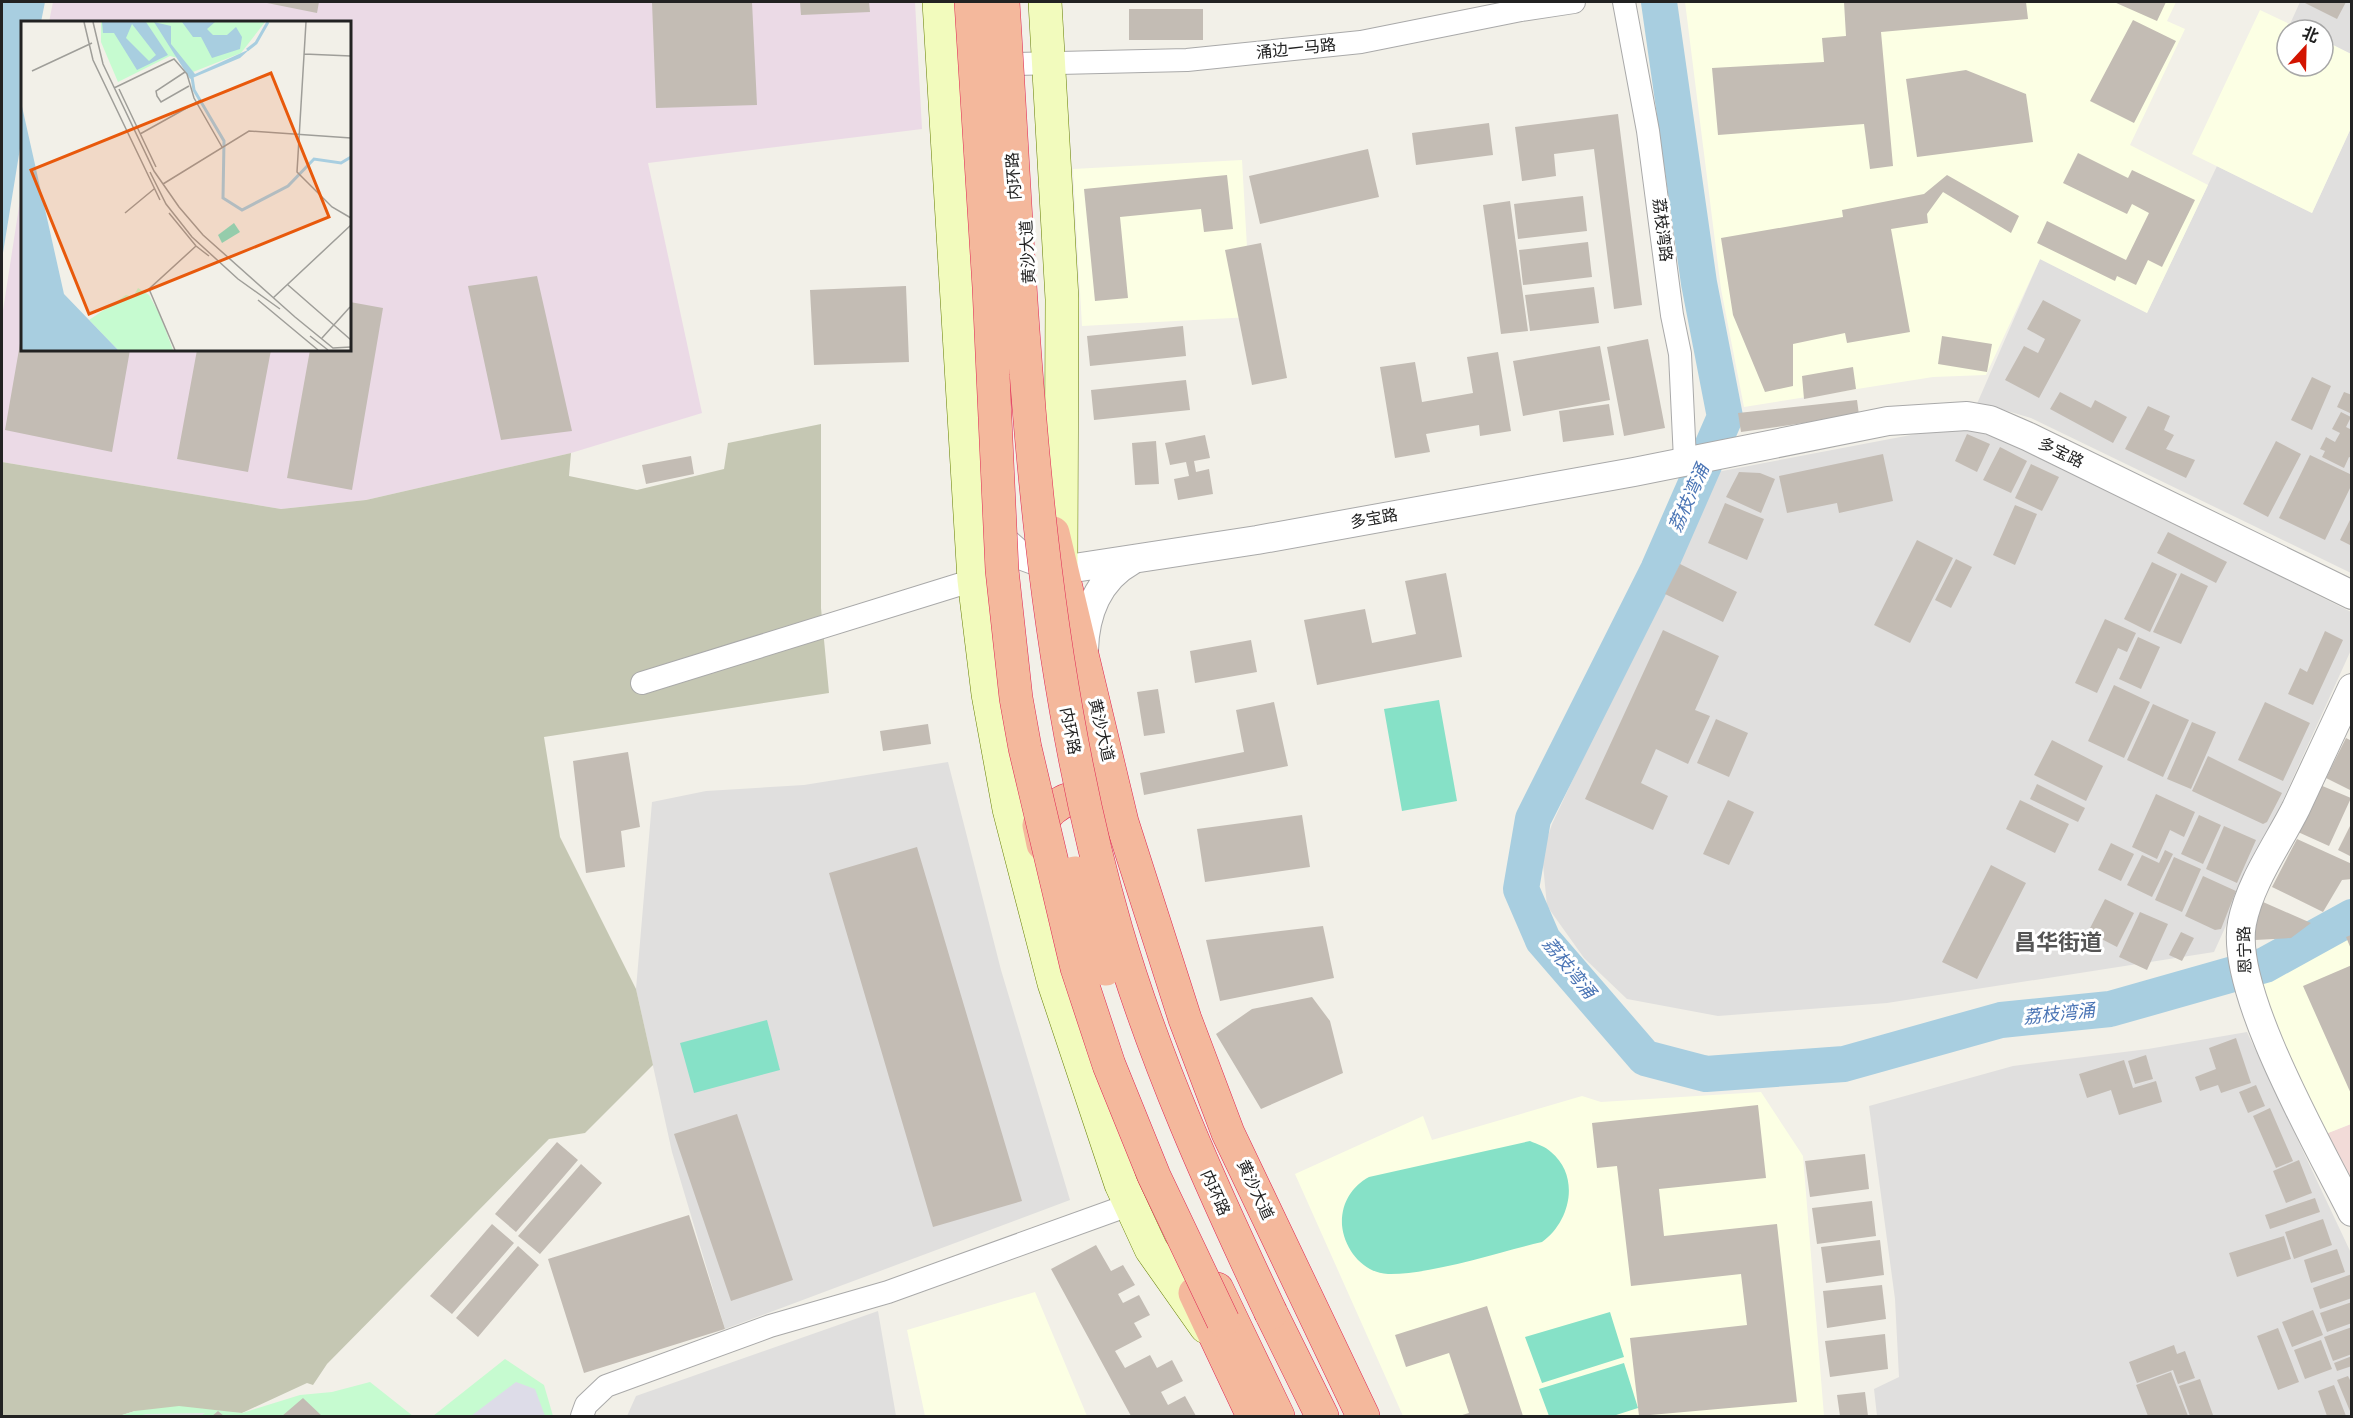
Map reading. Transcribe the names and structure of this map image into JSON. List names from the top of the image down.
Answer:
{
  "streets": {
    "highway": ["内环路", "黄沙大道"],
    "street": [
      "涌边一马路",
      "荔枝湾路",
      "多宝路",
      "恩宁路"
    ]
  },
  "crossings": [
    ["涌边一马路", "黄沙大道"],
    ["荔枝湾路", "多宝路"],
    ["黄沙大道", "多宝路"]
  ],
  "districts": ["昌华街道"],
  "water": ["荔枝湾涌"],
  "north": "top"
}
